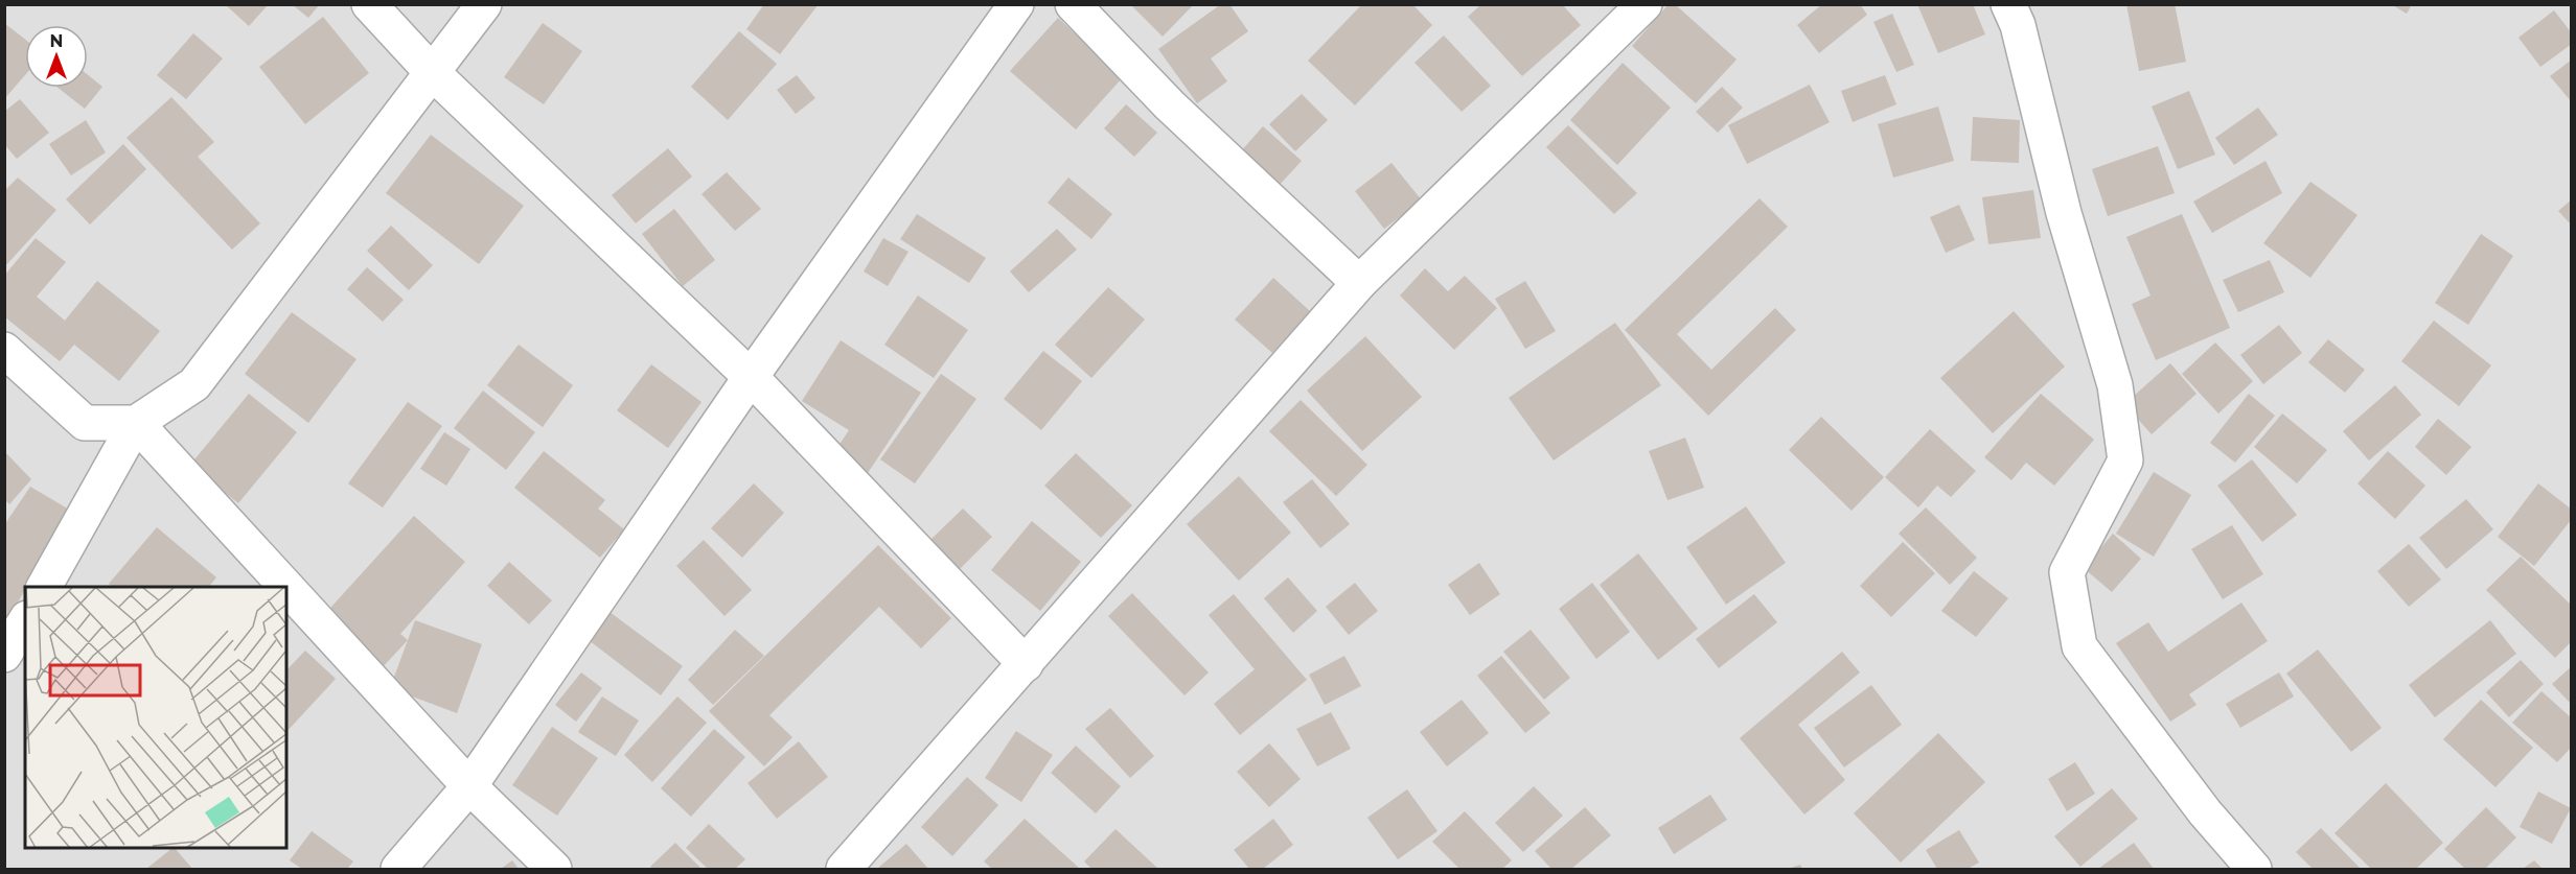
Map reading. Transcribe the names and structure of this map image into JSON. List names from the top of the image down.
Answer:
{
  "north": "top"
}
